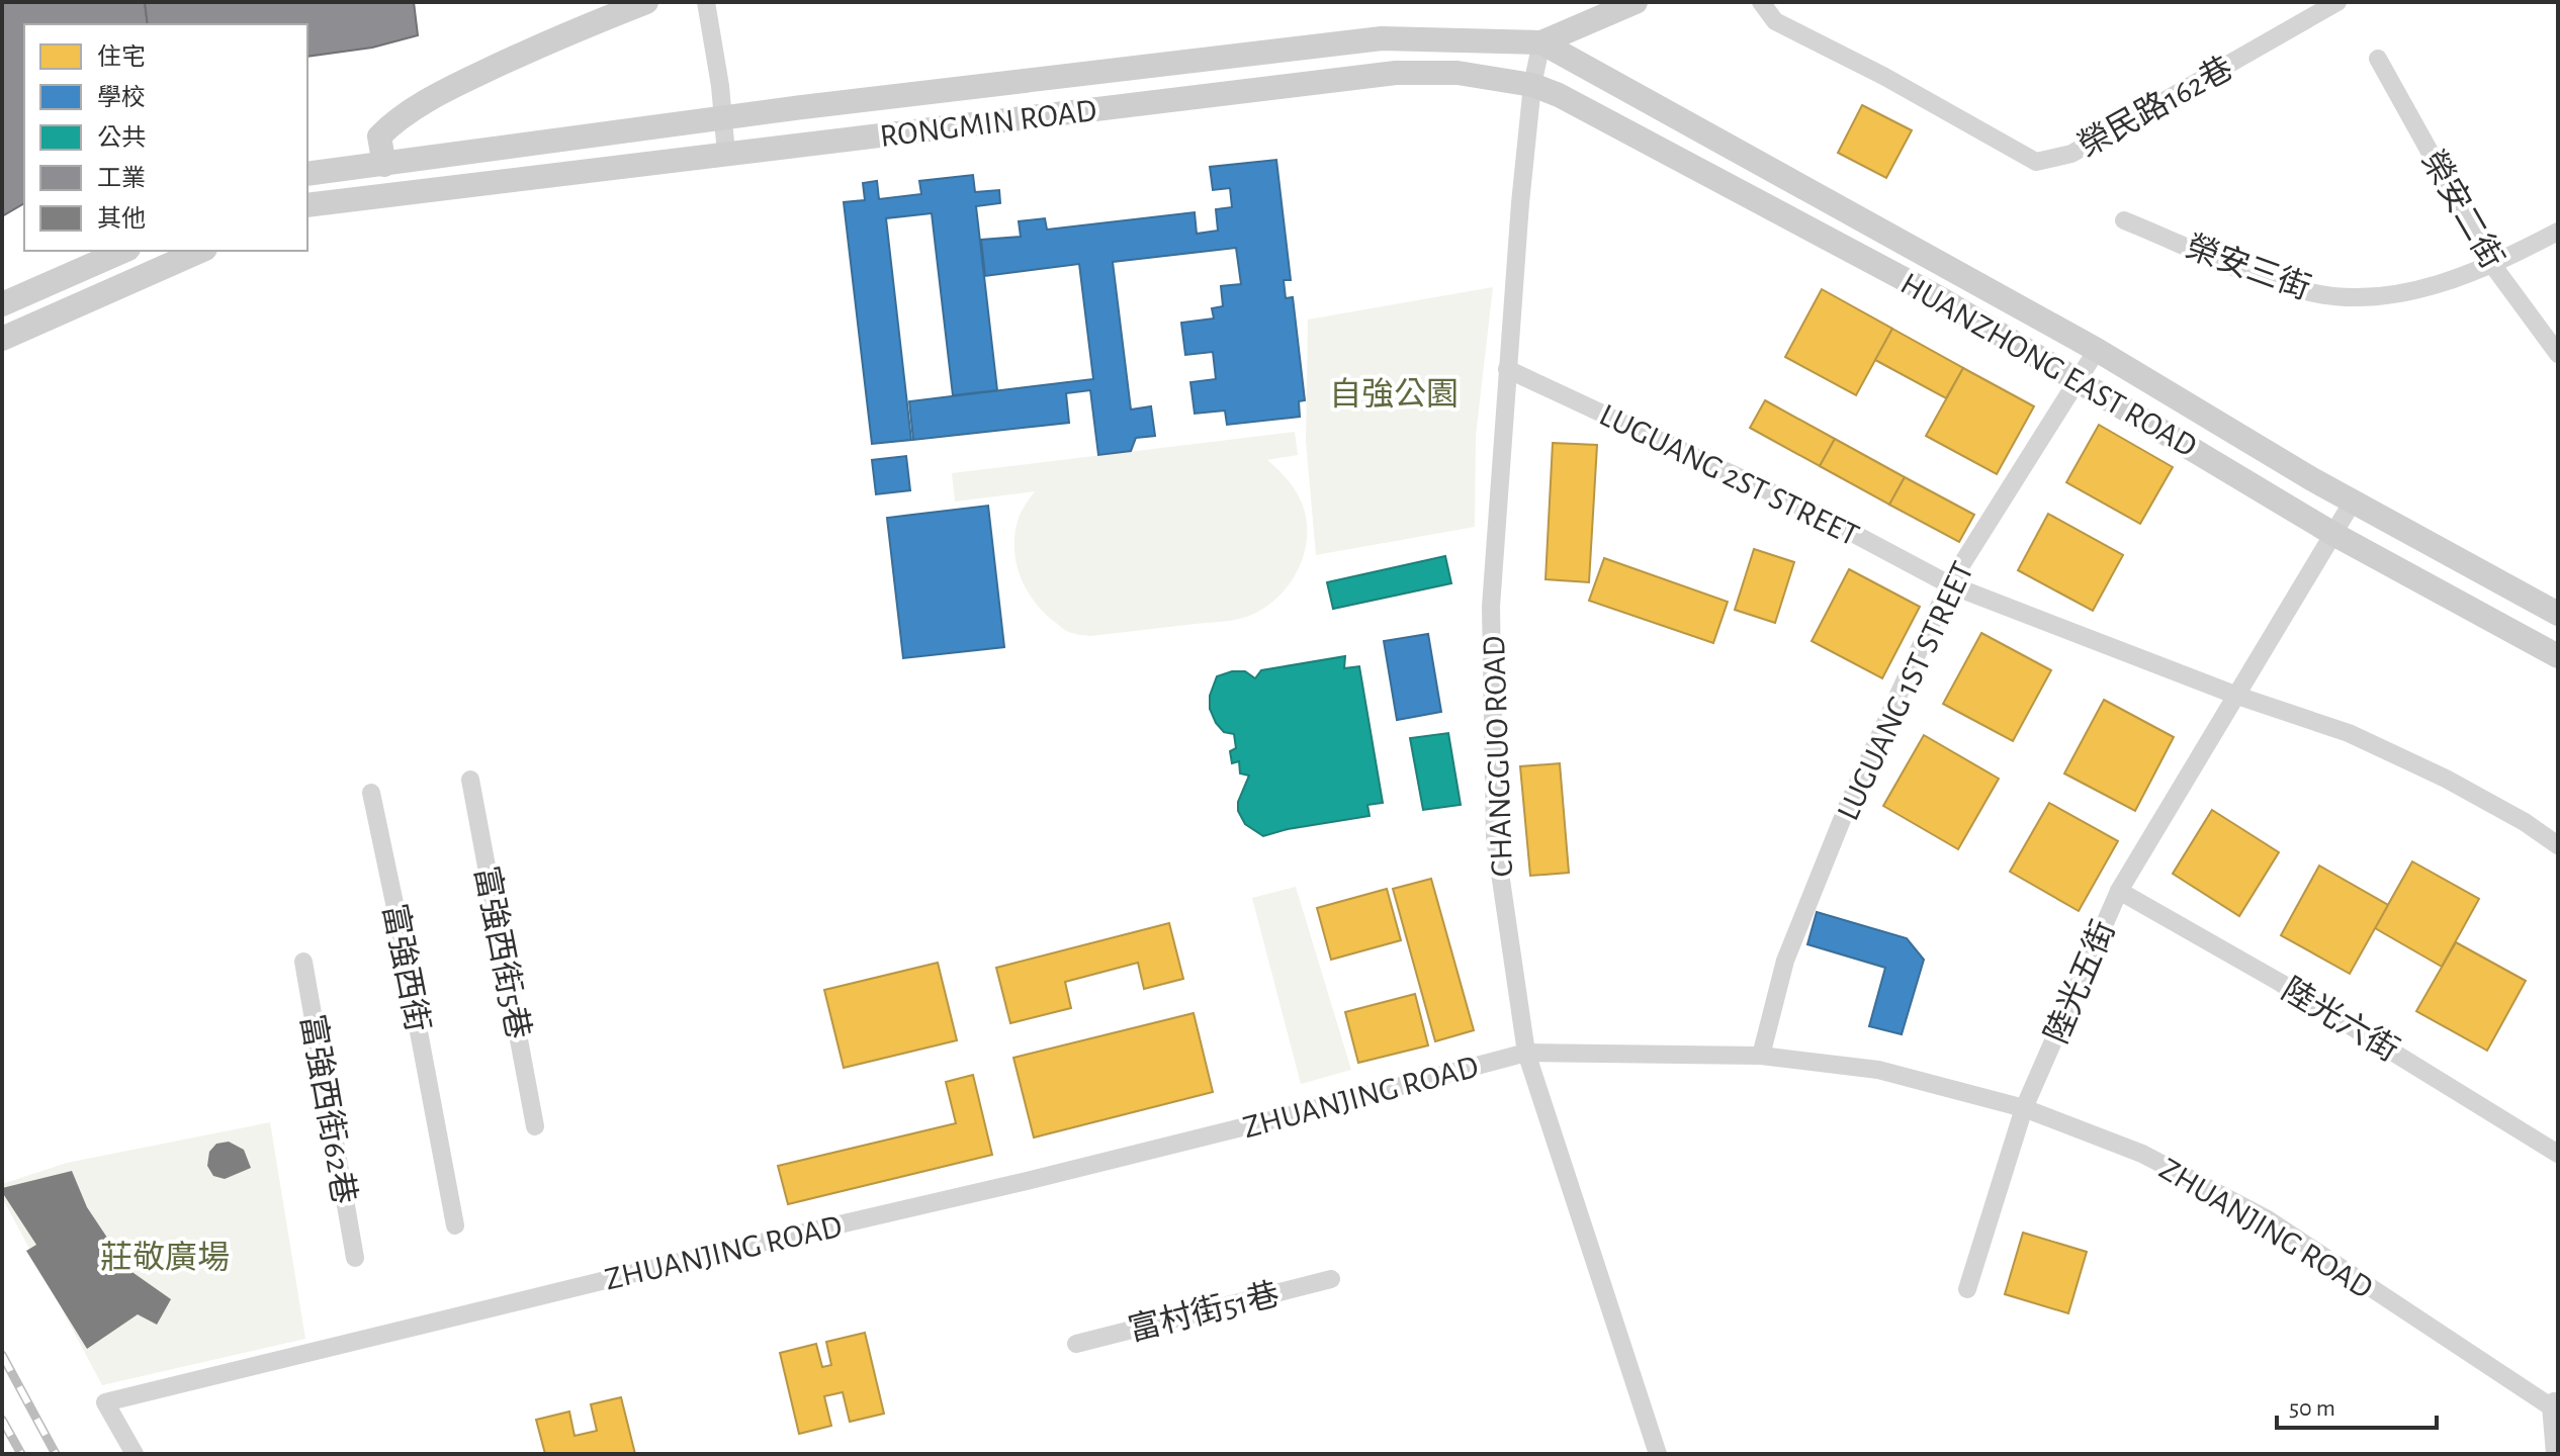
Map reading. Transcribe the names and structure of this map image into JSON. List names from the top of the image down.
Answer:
{
  "streets": {
    "street": [
      "榮民路162巷",
      "RONGMIN ROAD",
      "榮安二街",
      "榮安三街",
      "HUANZHONG EAST ROAD",
      "LUGUANG 2ST STREET",
      "LUGUANG 1ST STREET",
      "CHANGGUO ROAD",
      "富強西街5巷",
      "富強西街",
      "陸光五街",
      "陸光六街",
      "ZHUANJING ROAD",
      "富強西街62巷",
      "富村街51巷"
    ]
  },
  "crossings": [
    ["RONGMIN ROAD", "HUANZHONG EAST ROAD"],
    ["RONGMIN ROAD", "CHANGGUO ROAD"],
    ["榮安二街", "榮安三街"],
    ["HUANZHONG EAST ROAD", "LUGUANG 1ST STREET"],
    ["HUANZHONG EAST ROAD", "CHANGGUO ROAD"],
    ["HUANZHONG EAST ROAD", "陸光五街"],
    ["LUGUANG 2ST STREET", "LUGUANG 1ST STREET"],
    ["LUGUANG 2ST STREET", "CHANGGUO ROAD"],
    ["LUGUANG 2ST STREET", "陸光五街"],
    ["LUGUANG 1ST STREET", "ZHUANJING ROAD"],
    ["CHANGGUO ROAD", "ZHUANJING ROAD"],
    ["陸光五街", "陸光六街"],
    ["陸光五街", "ZHUANJING ROAD"]
  ],
  "parks": ["自強公園", "莊敬廣場"],
  "legend": [
    "住宅",
    "學校",
    "公共",
    "工業",
    "其他"
  ],
  "scale_bar": "50 m"
}
